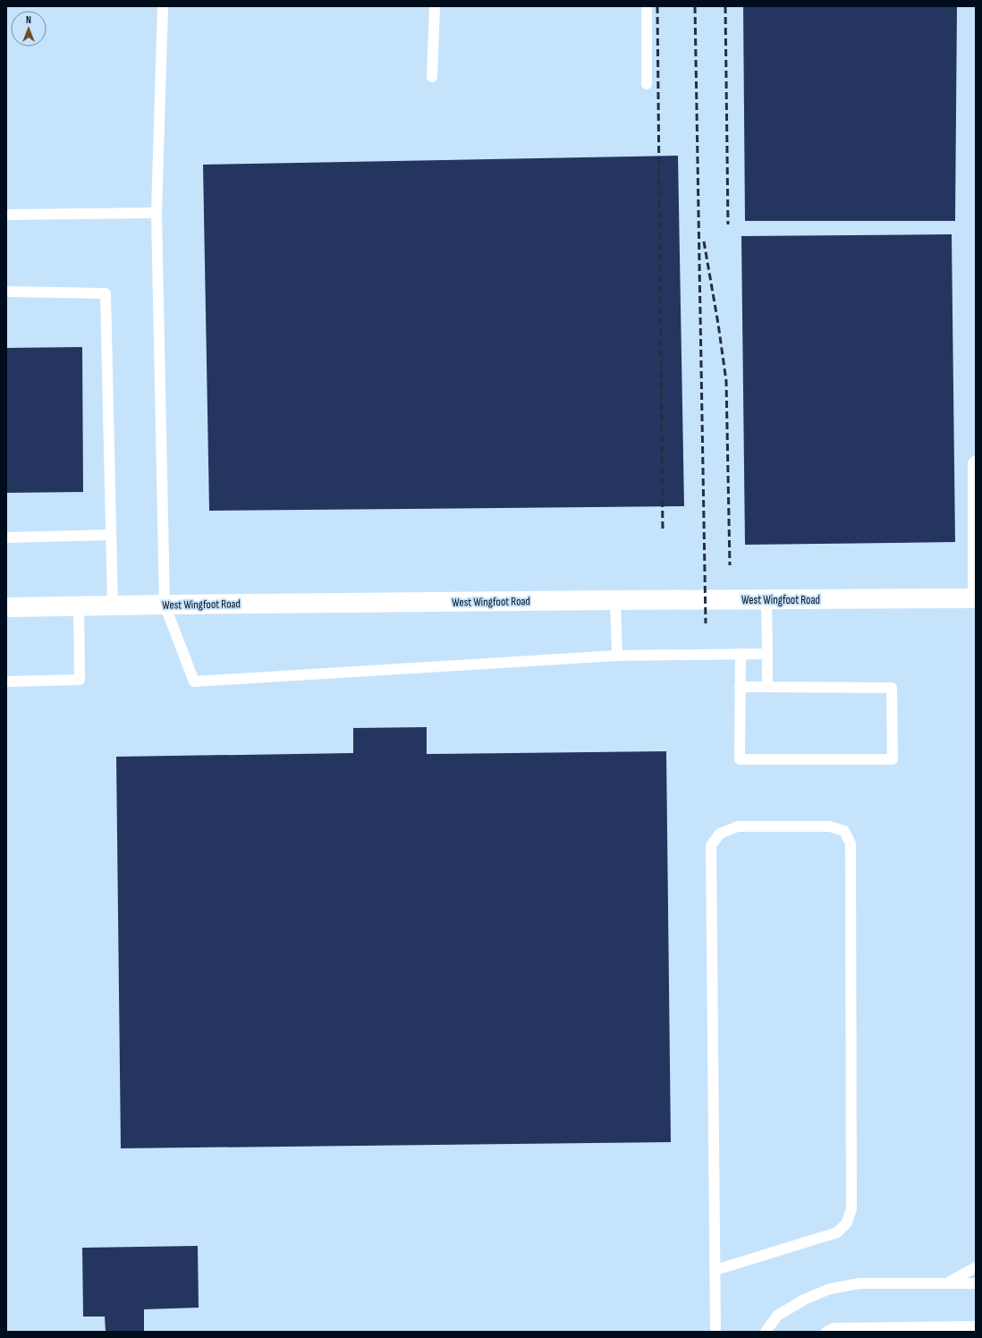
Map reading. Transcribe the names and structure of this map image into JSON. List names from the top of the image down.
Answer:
{
  "streets": {
    "street": ["West Wingfoot Road"]
  },
  "north": "top"
}
